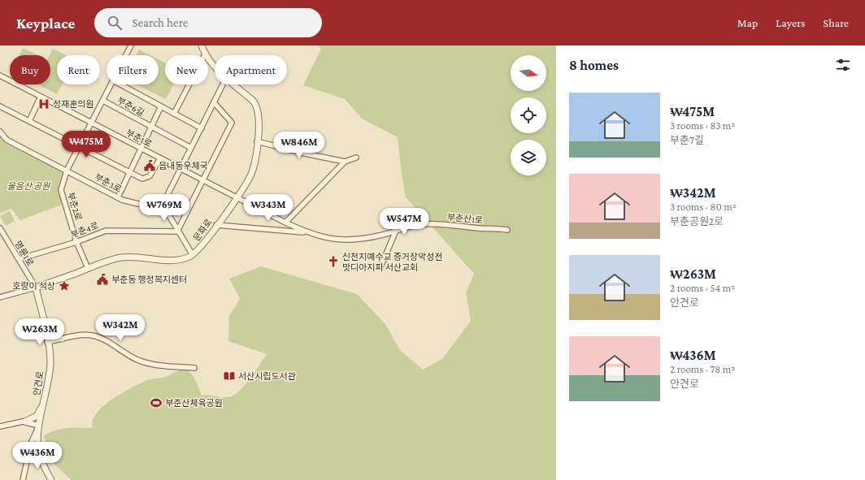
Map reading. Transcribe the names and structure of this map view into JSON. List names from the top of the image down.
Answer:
{
  "streets": {
    "street": [
      "부춘6길",
      "부춘1로",
      "부춘3로",
      "부춘2로",
      "부춘산1로",
      "부춘4로",
      "문화로",
      "명륜1로",
      "안견로"
    ]
  },
  "crossings": [
    ["부춘6길", "부춘1로"],
    ["부춘6길", "부춘3로"],
    ["부춘6길", "부춘2로"],
    ["부춘1로", "부춘2로"],
    ["부춘1로", "부춘산1로"],
    ["부춘1로", "문화로"],
    ["부춘3로", "부춘2로"],
    ["부춘2로", "부춘4로"],
    ["부춘산1로", "문화로"],
    ["부춘4로", "명륜1로"],
    ["명륜1로", "안견로"]
  ],
  "parks": ["울음산 공원"],
  "places": {
    "hospital": ["정재훈의원"],
    "public building": ["읍내동우체국", "부춘동 행정복지센터"],
    "church": ["신천지예수교 증거장막성전 맛디아지파 서산교회"],
    "place": ["호랑이 석상"],
    "library": ["서산시립도서관"],
    "sports": ["부춘산체육공원"]
  },
  "north": "right",
  "page": {
    "header": "Keyplace",
    "search": "Search here",
    "nav": ["Map", "Layers", "Share"],
    "heading": "8 homes",
    "chip": [
      "Buy",
      "Rent",
      "Filters",
      "New",
      "Apartment"
    ],
    "list": [
      {
        "name": "₩475M",
        "note": "3 rooms · 83 m² · 부춘7길"
      },
      {
        "name": "₩342M",
        "note": "3 rooms · 80 m² · 부춘공원2로"
      },
      {
        "name": "₩263M",
        "note": "2 rooms · 54 m² · 안견로"
      },
      {
        "name": "₩436M",
        "note": "2 rooms · 78 m² · 안견로"
      }
    ],
    "price": [
      "₩475M",
      "₩846M",
      "₩769M",
      "₩343M",
      "₩547M",
      "₩342M",
      "₩263M",
      "₩436M"
    ]
  }
}
